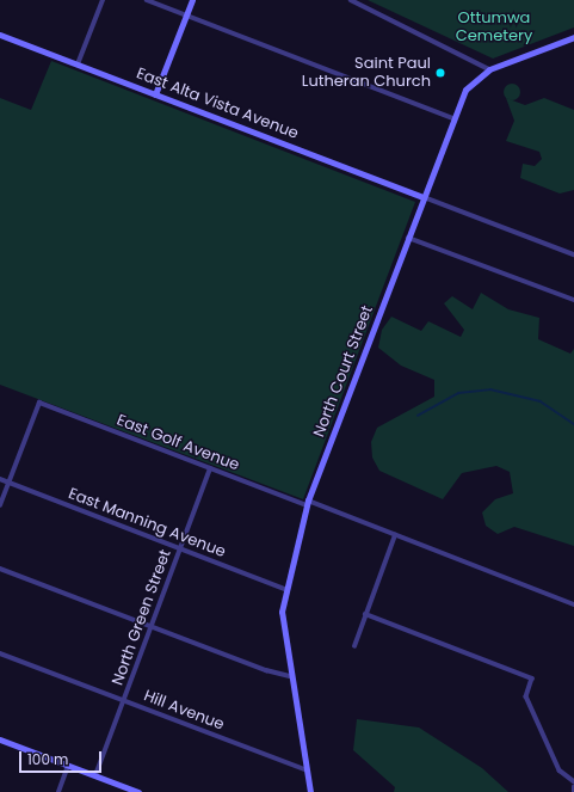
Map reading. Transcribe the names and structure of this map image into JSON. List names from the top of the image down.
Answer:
{
  "streets": {
    "main road": ["East Alta Vista Avenue", "North Court Street"],
    "street": [
      "East Golf Avenue",
      "East Manning Avenue",
      "North Green Street",
      "Hill Avenue"
    ]
  },
  "crossings": [
    ["East Alta Vista Avenue", "North Court Street"],
    ["North Court Street", "East Golf Avenue"],
    ["North Court Street", "East Manning Avenue"],
    ["North Court Street", "Hill Avenue"],
    ["East Golf Avenue", "East Manning Avenue"],
    ["East Golf Avenue", "North Green Street"],
    ["East Manning Avenue", "North Green Street"],
    ["North Green Street", "Hill Avenue"]
  ],
  "parks": ["Ottumwa Cemetery"],
  "places": ["Saint Paul Lutheran Church"],
  "scale_bar": "100 m"
}
